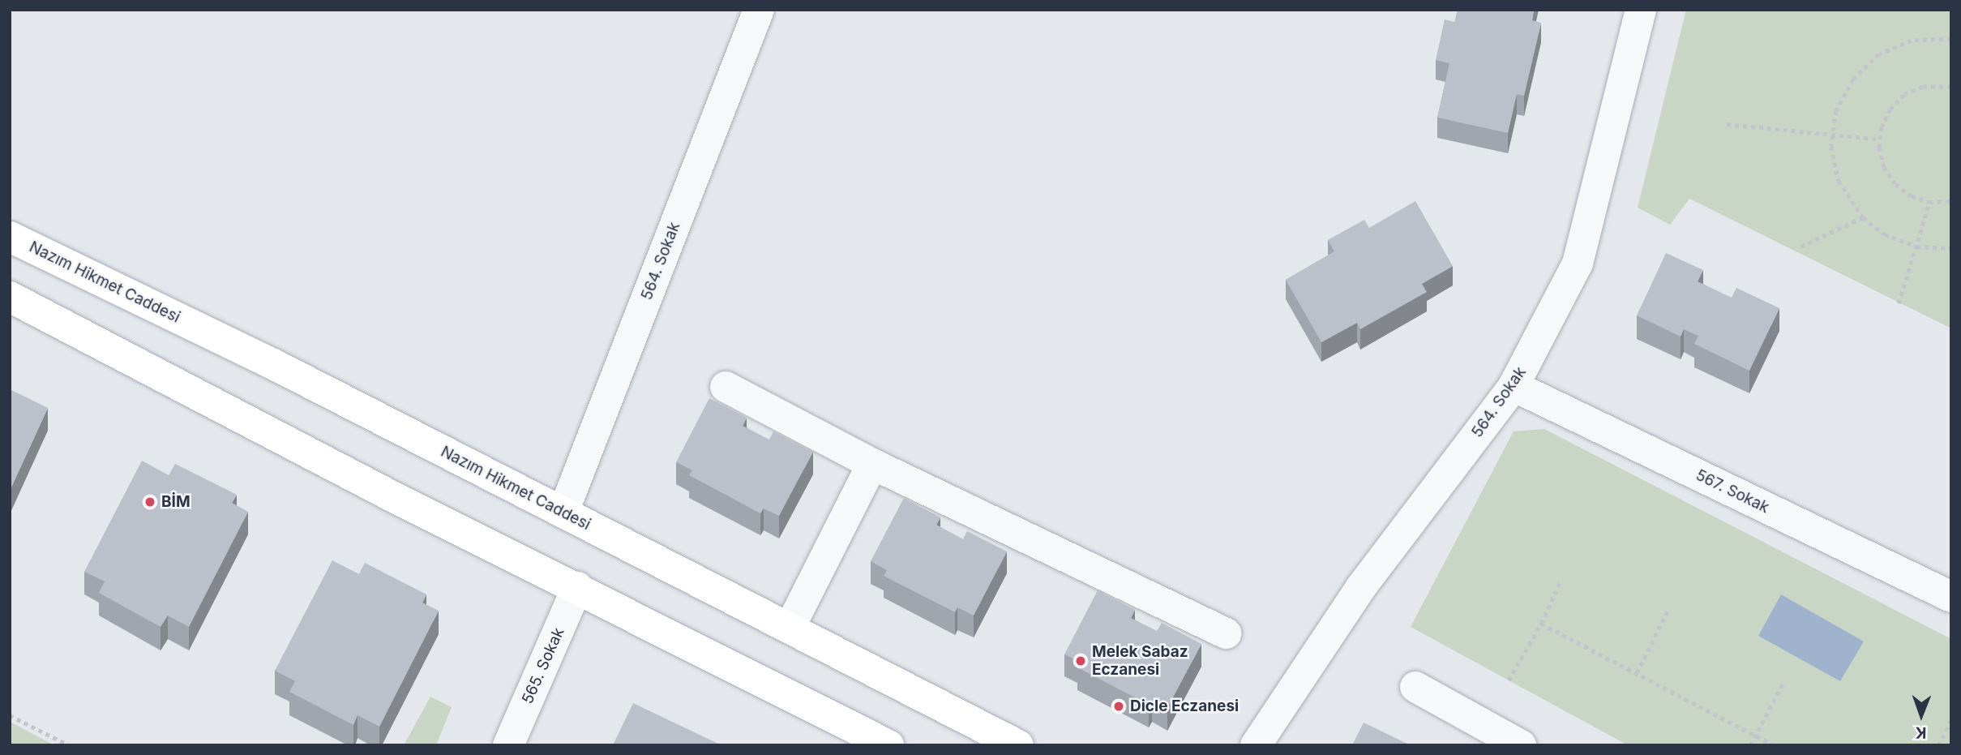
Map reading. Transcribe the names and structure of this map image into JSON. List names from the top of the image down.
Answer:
{
  "streets": {
    "main road": ["Nazım Hikmet Caddesi"],
    "street": ["564. Sokak", "567. Sokak", "565. Sokak"]
  },
  "crossings": [
    ["564. Sokak", "Nazım Hikmet Caddesi"],
    ["564. Sokak", "567. Sokak"]
  ],
  "places": ["BİM", "Melek Sabaz Eczanesi", "Dicle Eczanesi"],
  "north": "bottom"
}
